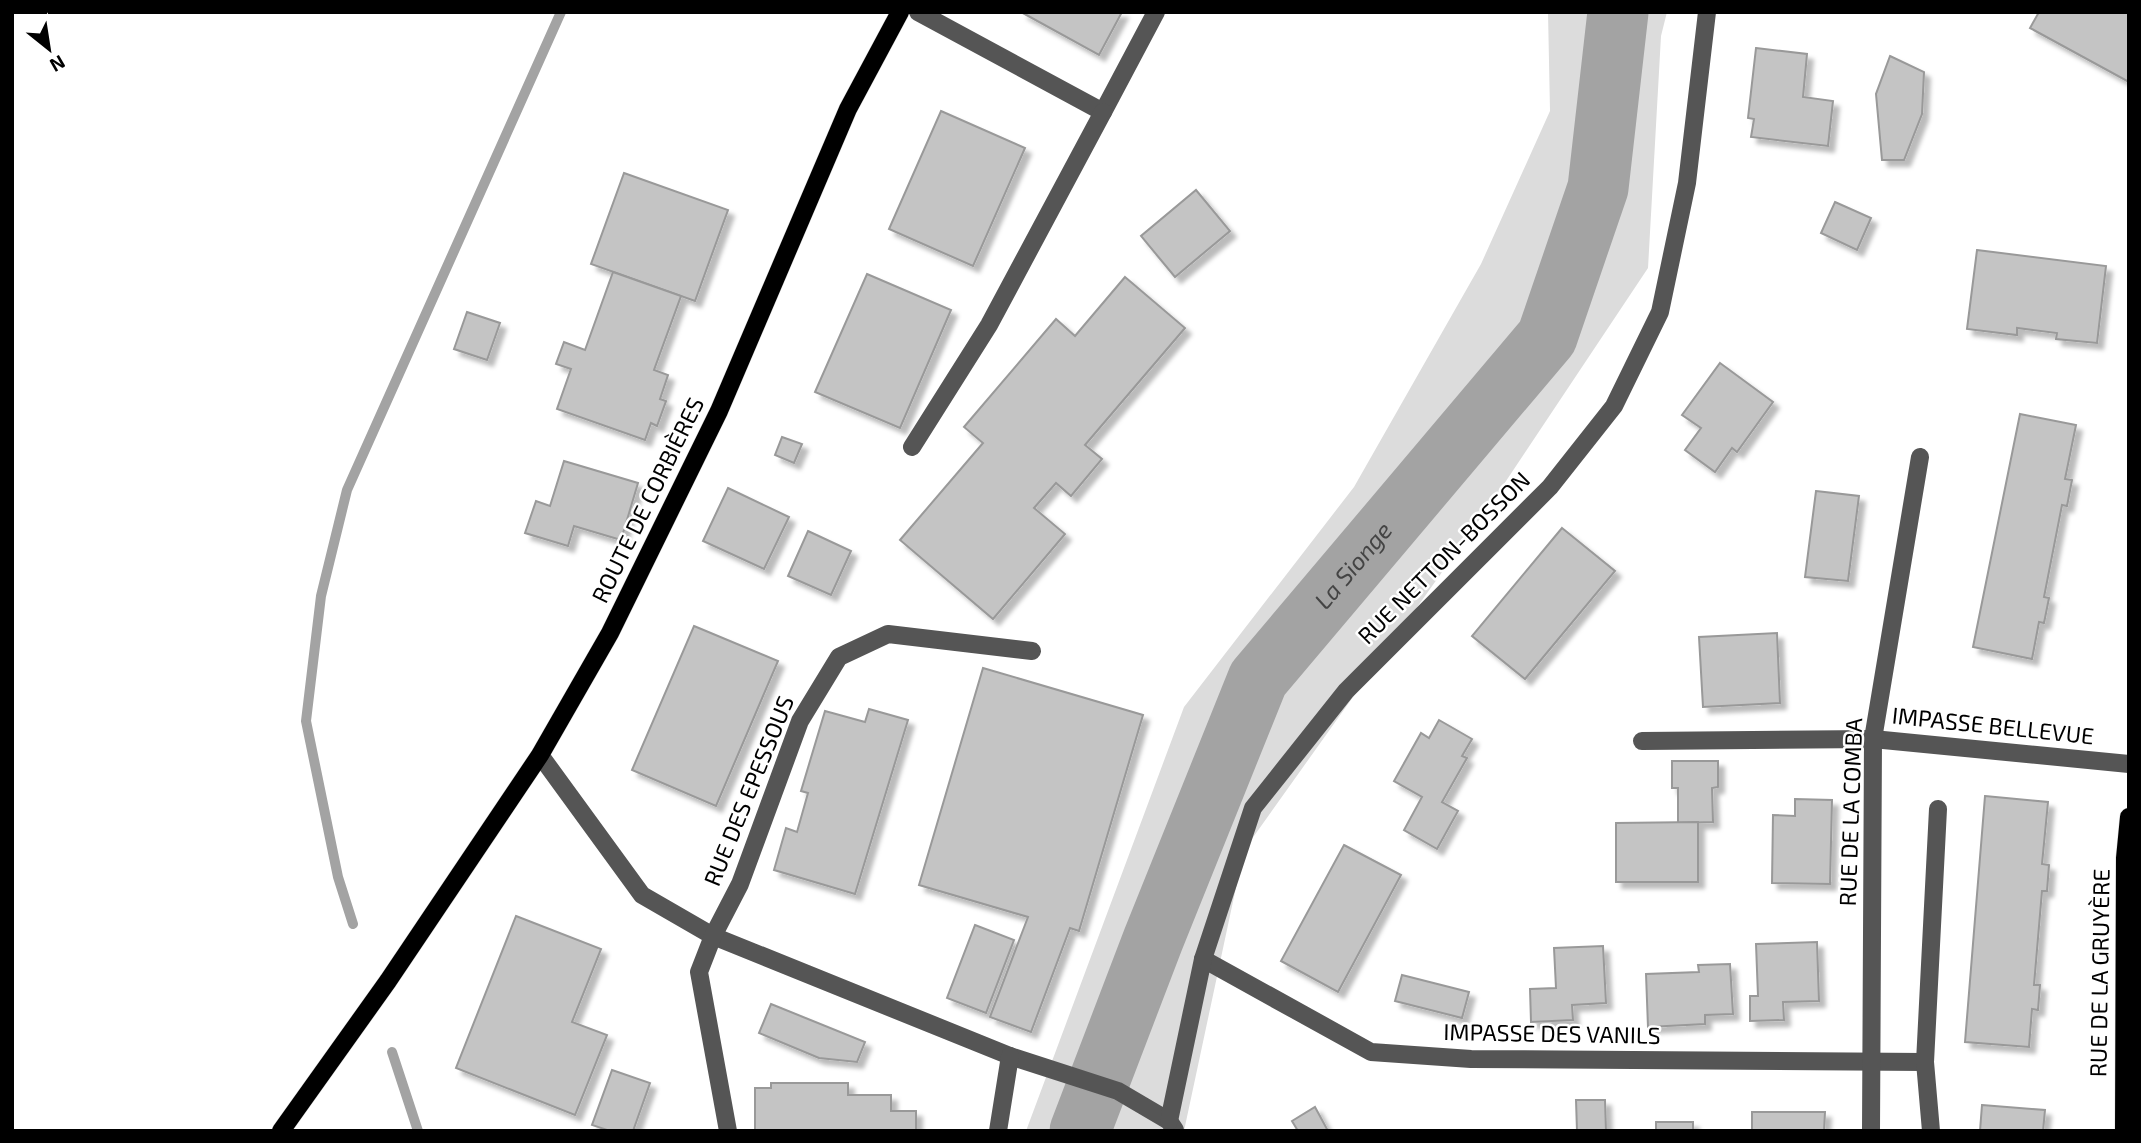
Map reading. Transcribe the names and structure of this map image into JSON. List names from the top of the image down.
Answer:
{
  "streets": {
    "main road": ["ROUTE DE CORBIÈRES", "RUE DE LA GRUYÈRE"],
    "street": [
      "RUE NETTON-BOSSON",
      "IMPASSE BELLEVUE",
      "RUE DES EPESSOUS",
      "RUE DE LA COMBA",
      "IMPASSE DES VANILS"
    ]
  },
  "crossings": [
    ["RUE NETTON-BOSSON", "IMPASSE DES VANILS"],
    ["IMPASSE BELLEVUE", "RUE DE LA COMBA"],
    ["RUE DE LA COMBA", "IMPASSE DES VANILS"]
  ],
  "water": ["La Sionge"],
  "north": "bottom right"
}
